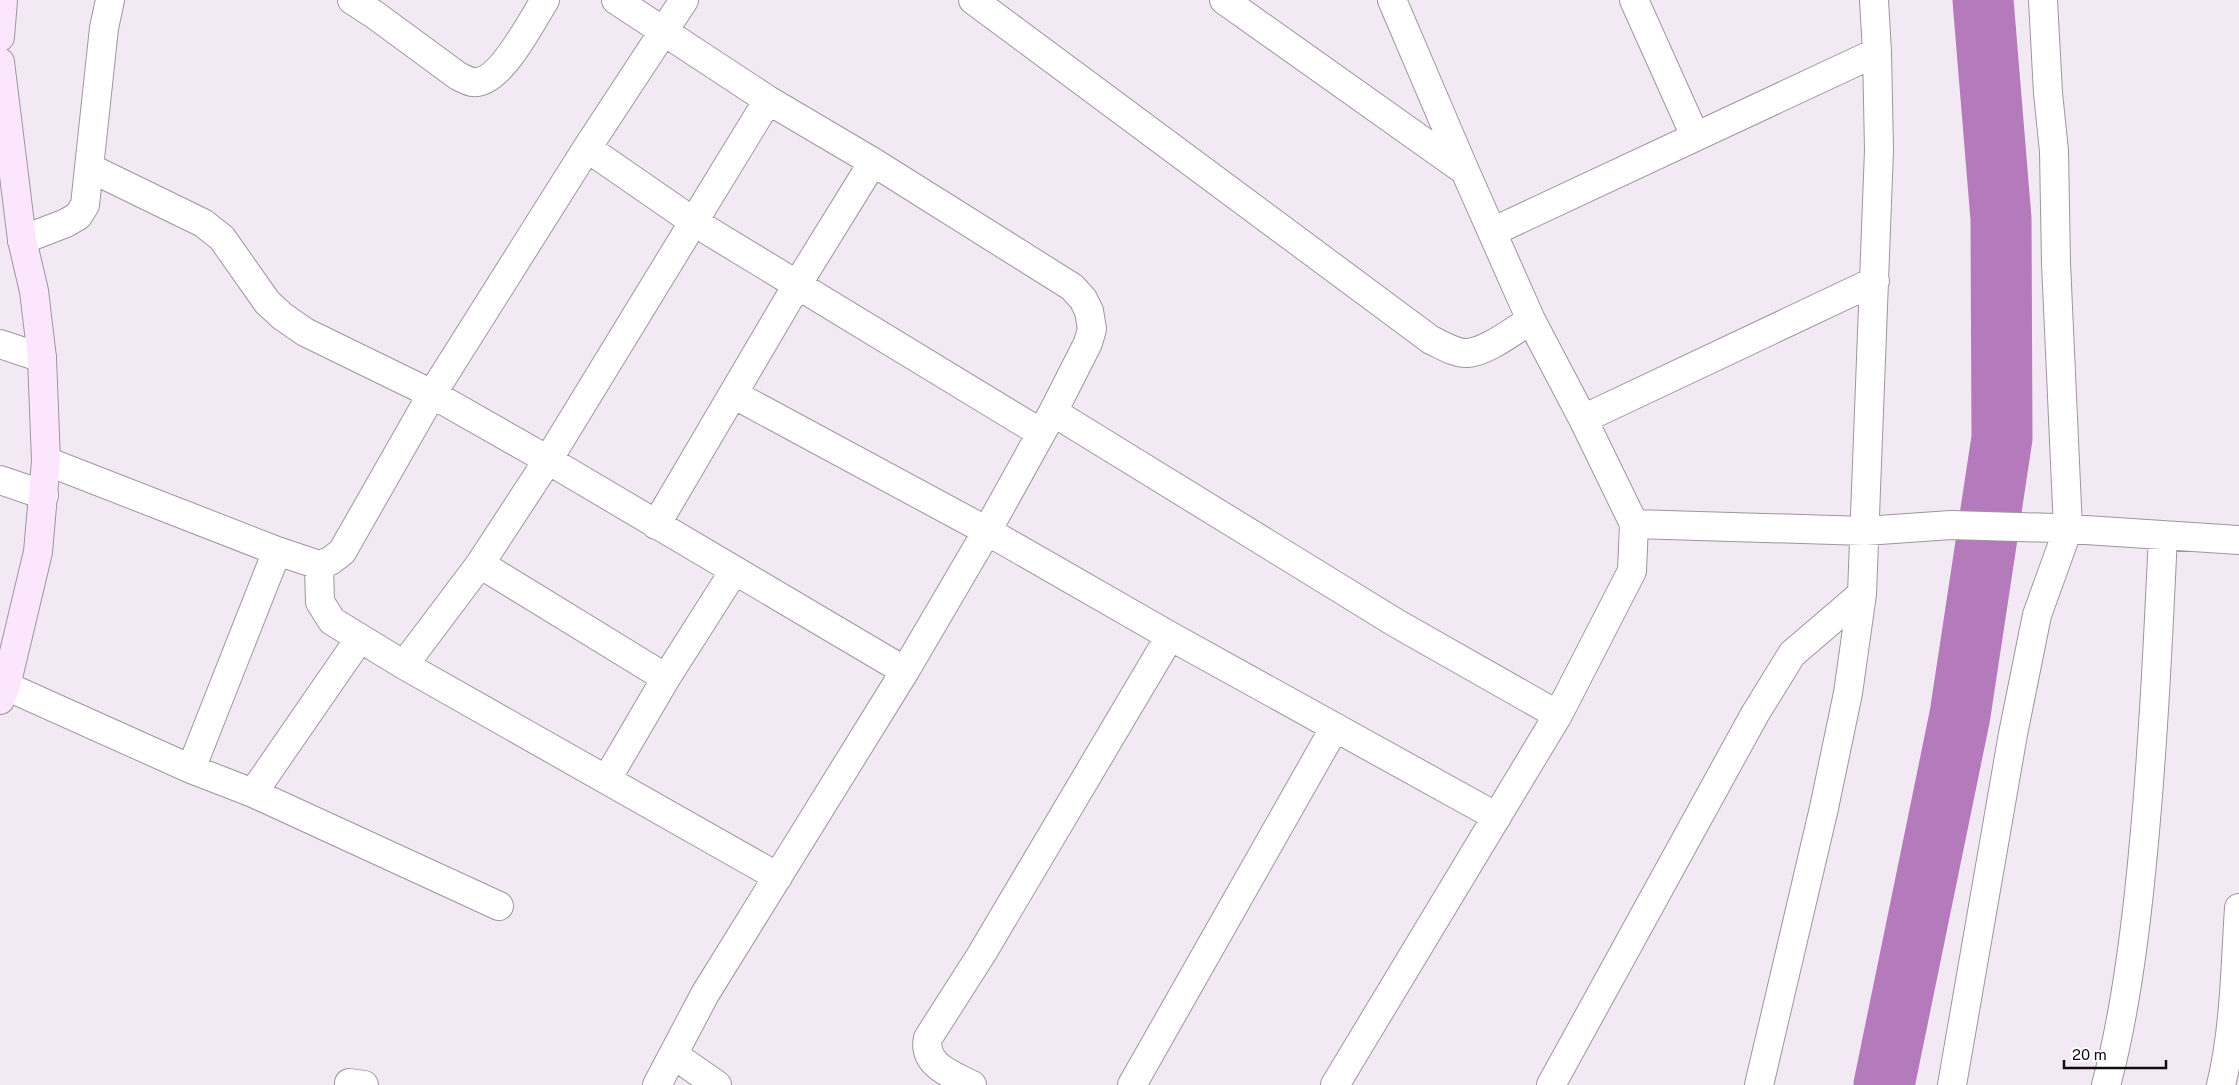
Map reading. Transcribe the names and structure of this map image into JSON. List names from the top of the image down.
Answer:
{
  "scale_bar": "20 m"
}
